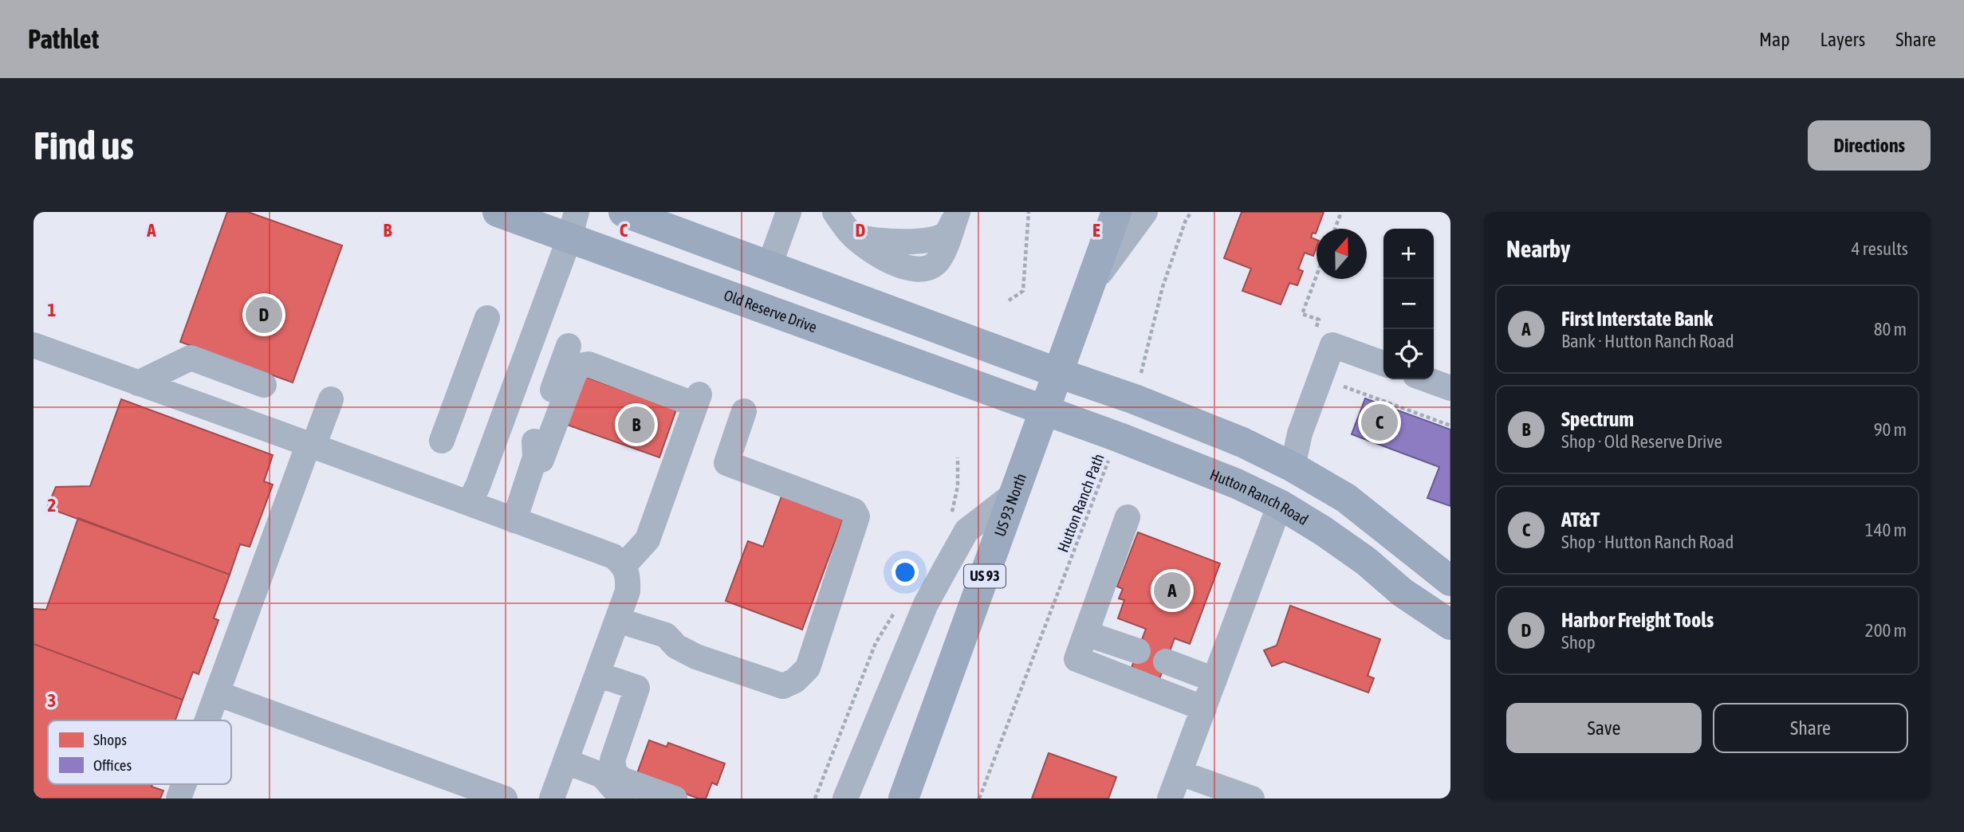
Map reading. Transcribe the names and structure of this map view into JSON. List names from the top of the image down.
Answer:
{
  "streets": {
    "main road": [
      "Old Reserve Drive",
      "Hutton Ranch Road",
      "US 93 North",
      "US 93"
    ],
    "path": ["Hutton Ranch Path"]
  },
  "crossings": [
    ["Old Reserve Drive", "Hutton Ranch Road"],
    ["Old Reserve Drive", "US 93 North"],
    ["Hutton Ranch Road", "Hutton Ranch Path"],
    ["Hutton Ranch Road", "US 93 North"]
  ],
  "legend": ["Shops", "Offices"],
  "north": "top",
  "page": {
    "header": "Pathlet",
    "nav": ["Map", "Layers", "Share"],
    "buttons": [
      "Directions",
      ["Save", "Share"]
    ],
    "title": "Find us",
    "heading": ["Nearby", "4 results"],
    "map_buttons": ["+", "−"],
    "list": [
      {
        "mark": "A",
        "name": "First Interstate Bank",
        "note": "Bank · Hutton Ranch Road",
        "value": "80 m"
      },
      {
        "mark": "B",
        "name": "Spectrum",
        "note": "Shop · Old Reserve Drive",
        "value": "90 m"
      },
      {
        "mark": "C",
        "name": "AT&T",
        "note": "Shop · Hutton Ranch Road",
        "value": "140 m"
      },
      {
        "mark": "D",
        "name": "Harbor Freight Tools",
        "note": "Shop",
        "value": "200 m"
      }
    ],
    "pins": [
      "D",
      "C",
      "B",
      "A"
    ]
  },
  "grid": {
    "columns": [
      "A",
      "B",
      "C",
      "D",
      "E"
    ],
    "rows": ["1", "2", "3"]
  }
}
